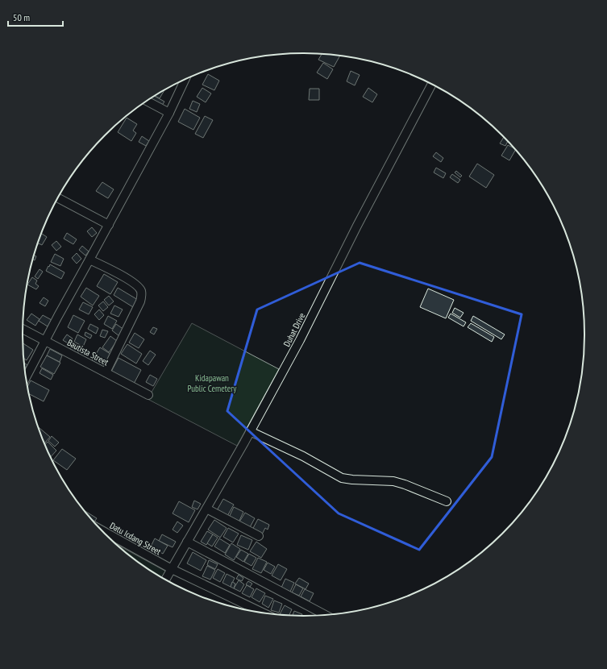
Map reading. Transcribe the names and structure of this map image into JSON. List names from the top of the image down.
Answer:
{
  "streets": {
    "street": ["Duhat Drive", "Bautista Street", "Datu Icdang Street"]
  },
  "crossings": [
    ["Duhat Drive", "Datu Icdang Street"]
  ],
  "parks": ["Kidapawan Public Cemetery"],
  "scale_bar": "50 m"
}
